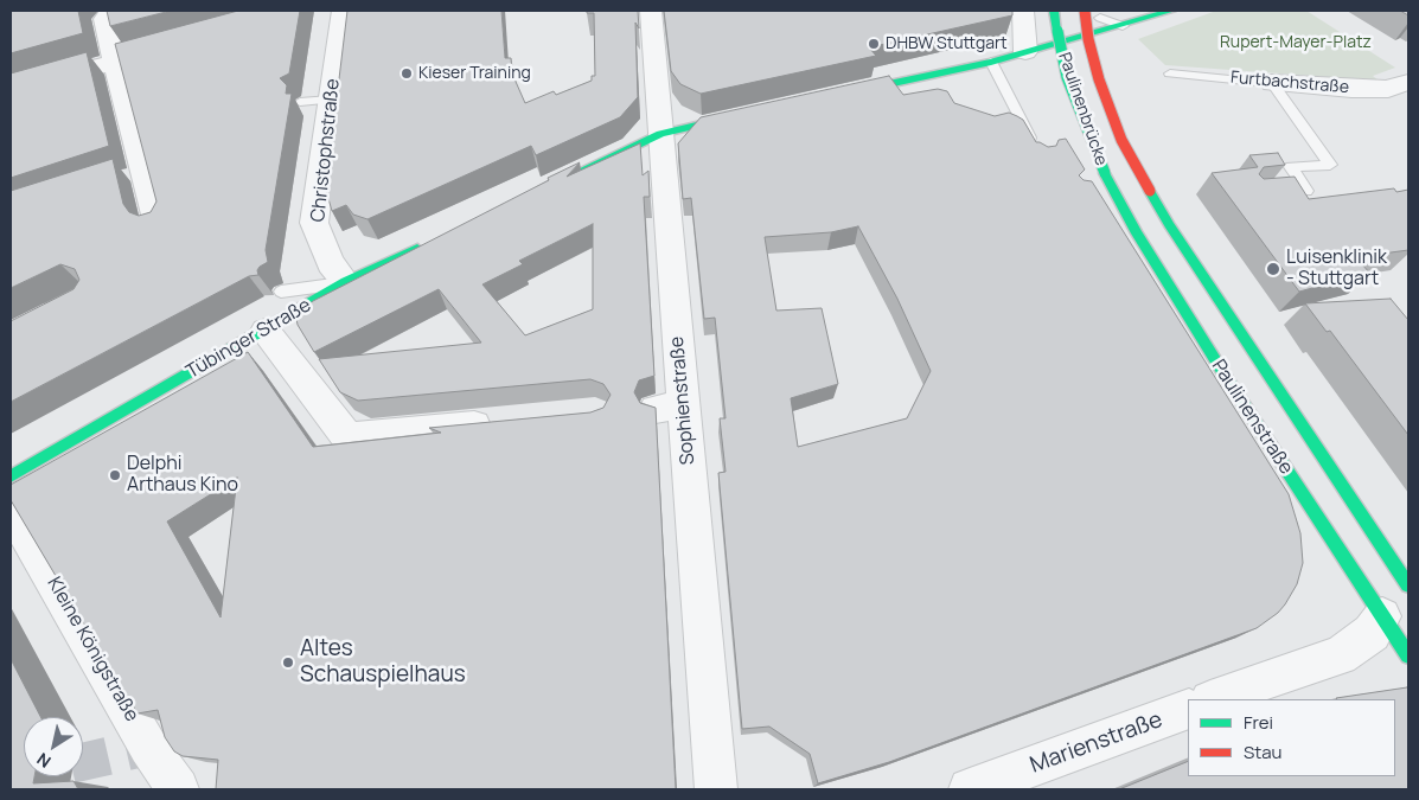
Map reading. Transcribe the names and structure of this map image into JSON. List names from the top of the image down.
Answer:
{
  "streets": {
    "main road": ["Paulinenbrücke", "Tübinger Straße", "Paulinenstraße"],
    "street": [
      "Furtbachstraße",
      "Christophstraße",
      "Sophienstraße",
      "Kleine Königstraße",
      "Marienstraße"
    ]
  },
  "crossings": [
    ["Paulinenbrücke", "Paulinenstraße"],
    ["Christophstraße", "Tübinger Straße"]
  ],
  "parks": ["Rupert-Mayer-Platz"],
  "places": [
    "DHBW Stuttgart",
    "Kieser Training",
    "Luisenklinik - Stuttgart",
    "Delphi Arthaus Kino",
    "Altes Schauspielhaus"
  ],
  "legend": ["Frei", "Stau"],
  "north": "bottom left"
}
